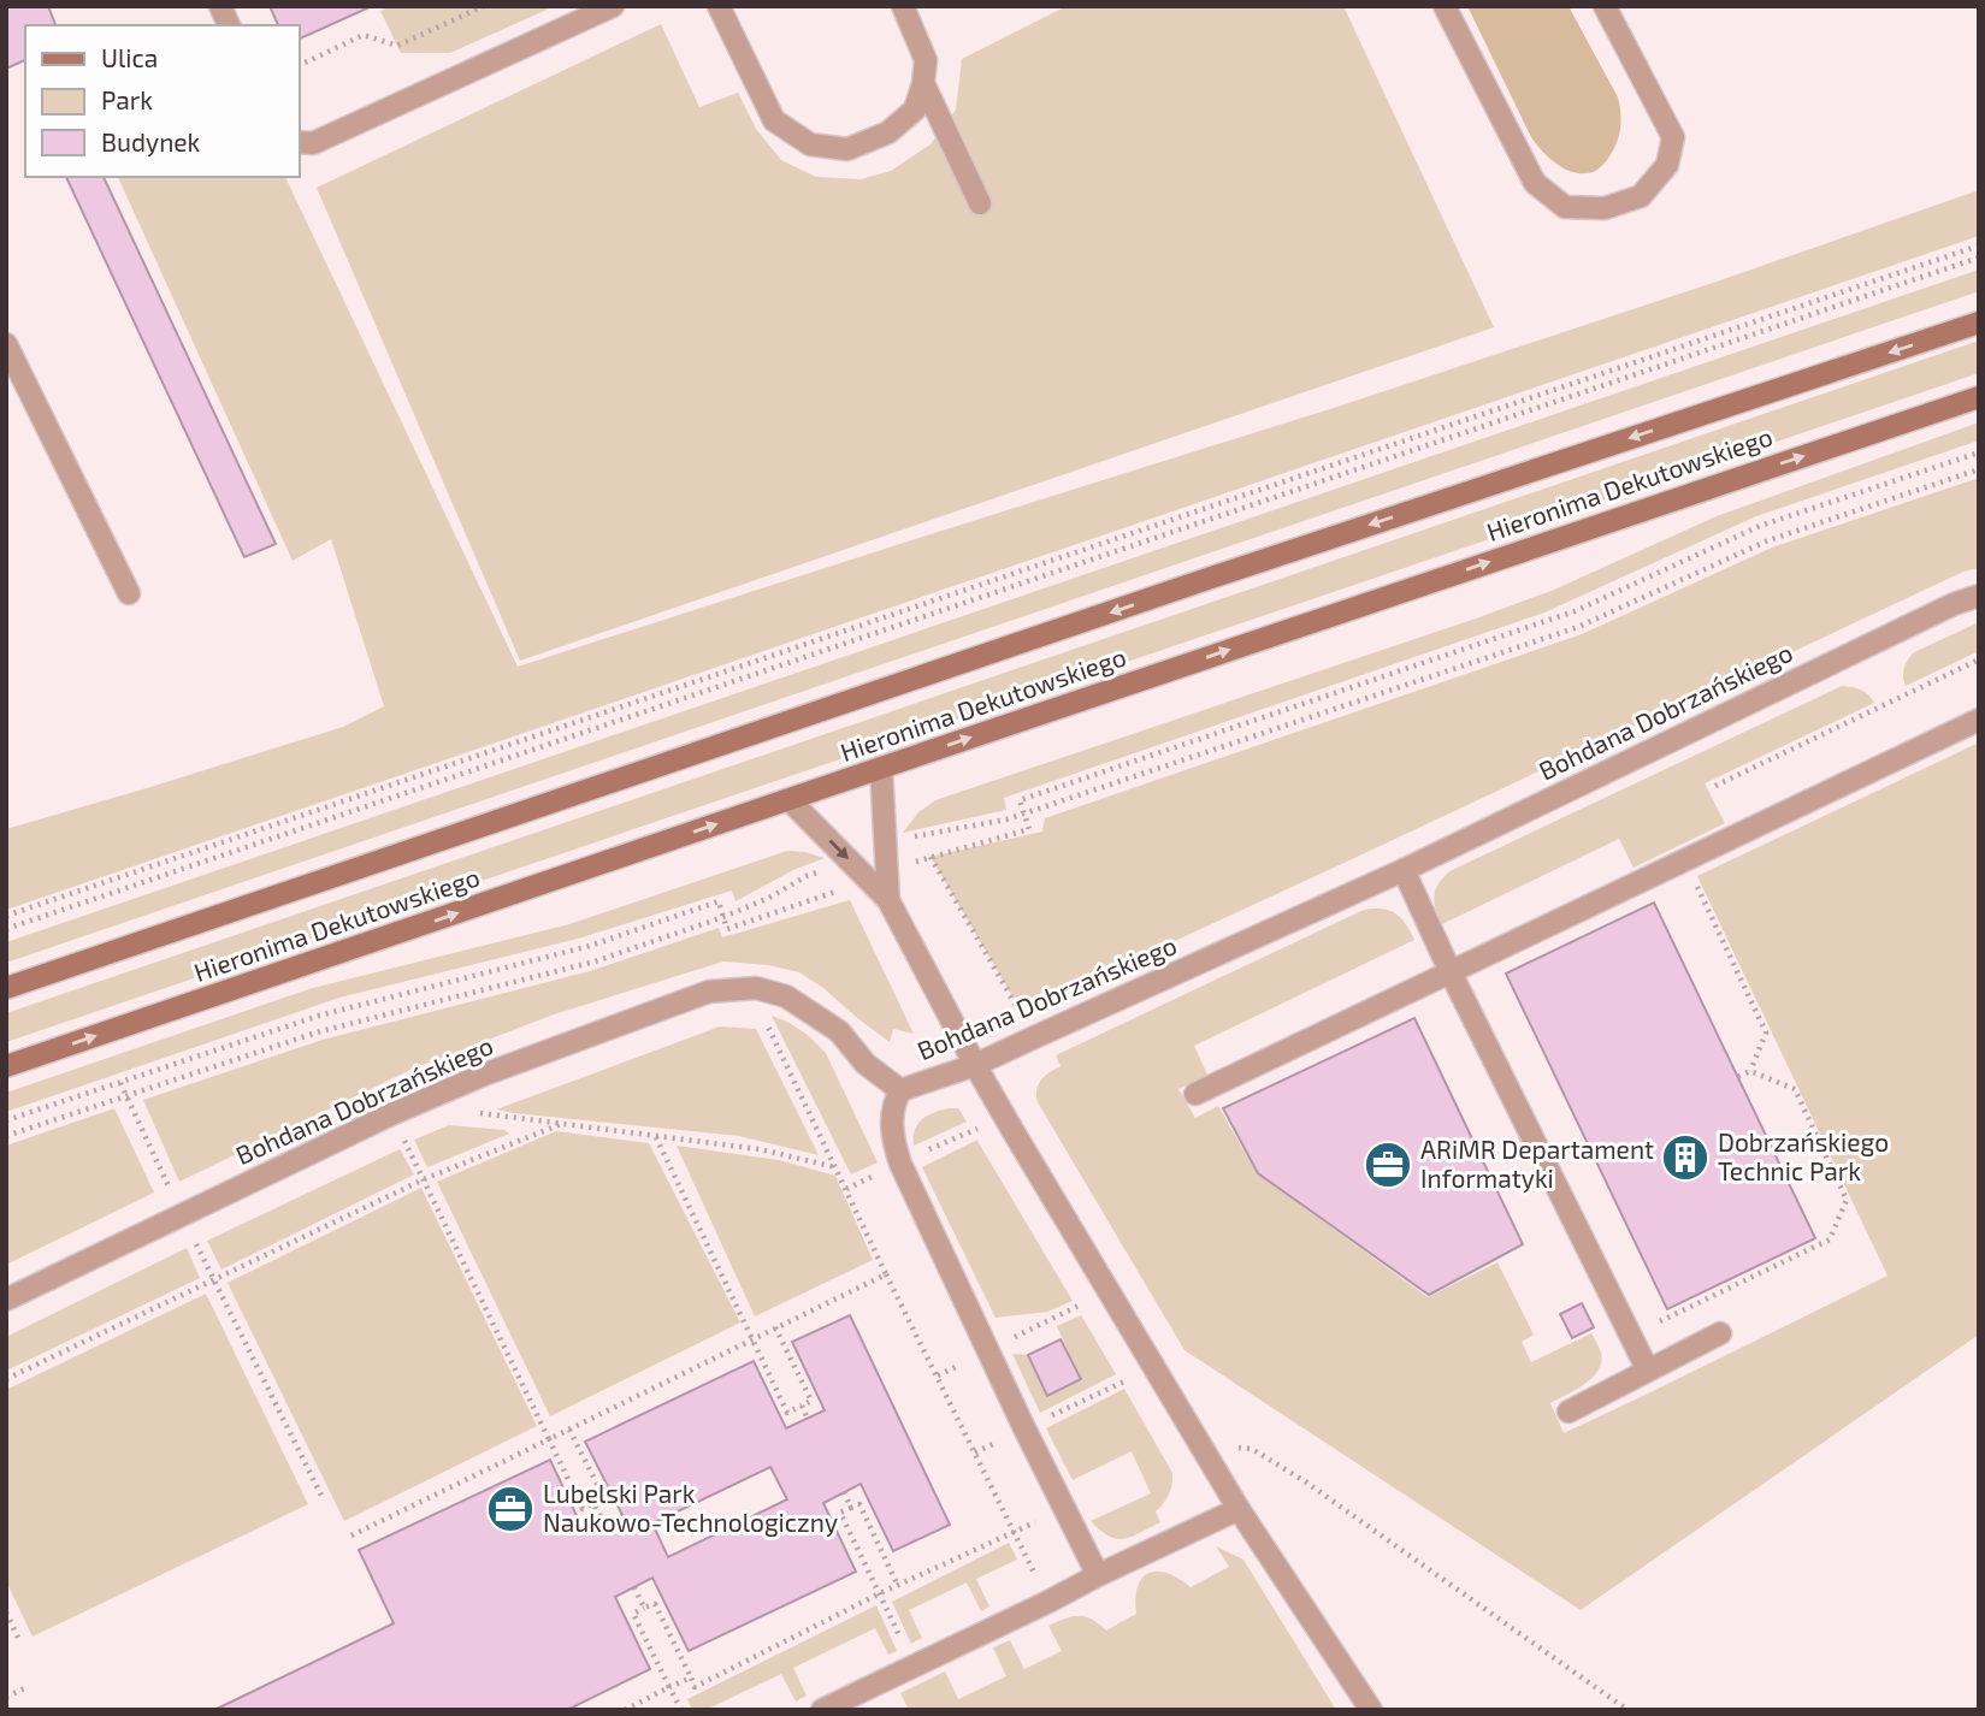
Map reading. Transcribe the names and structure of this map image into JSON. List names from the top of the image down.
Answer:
{
  "streets": {
    "street": ["Hieronima Dekutowskiego", "Bohdana Dobrzańskiego"]
  },
  "places": {
    "building": ["Dobrzańskiego Technic Park"],
    "office": ["ARiMR Departament Informatyki", "Lubelski Park Naukowo-Technologiczny"]
  },
  "legend": ["Ulica", "Park", "Budynek"]
}
